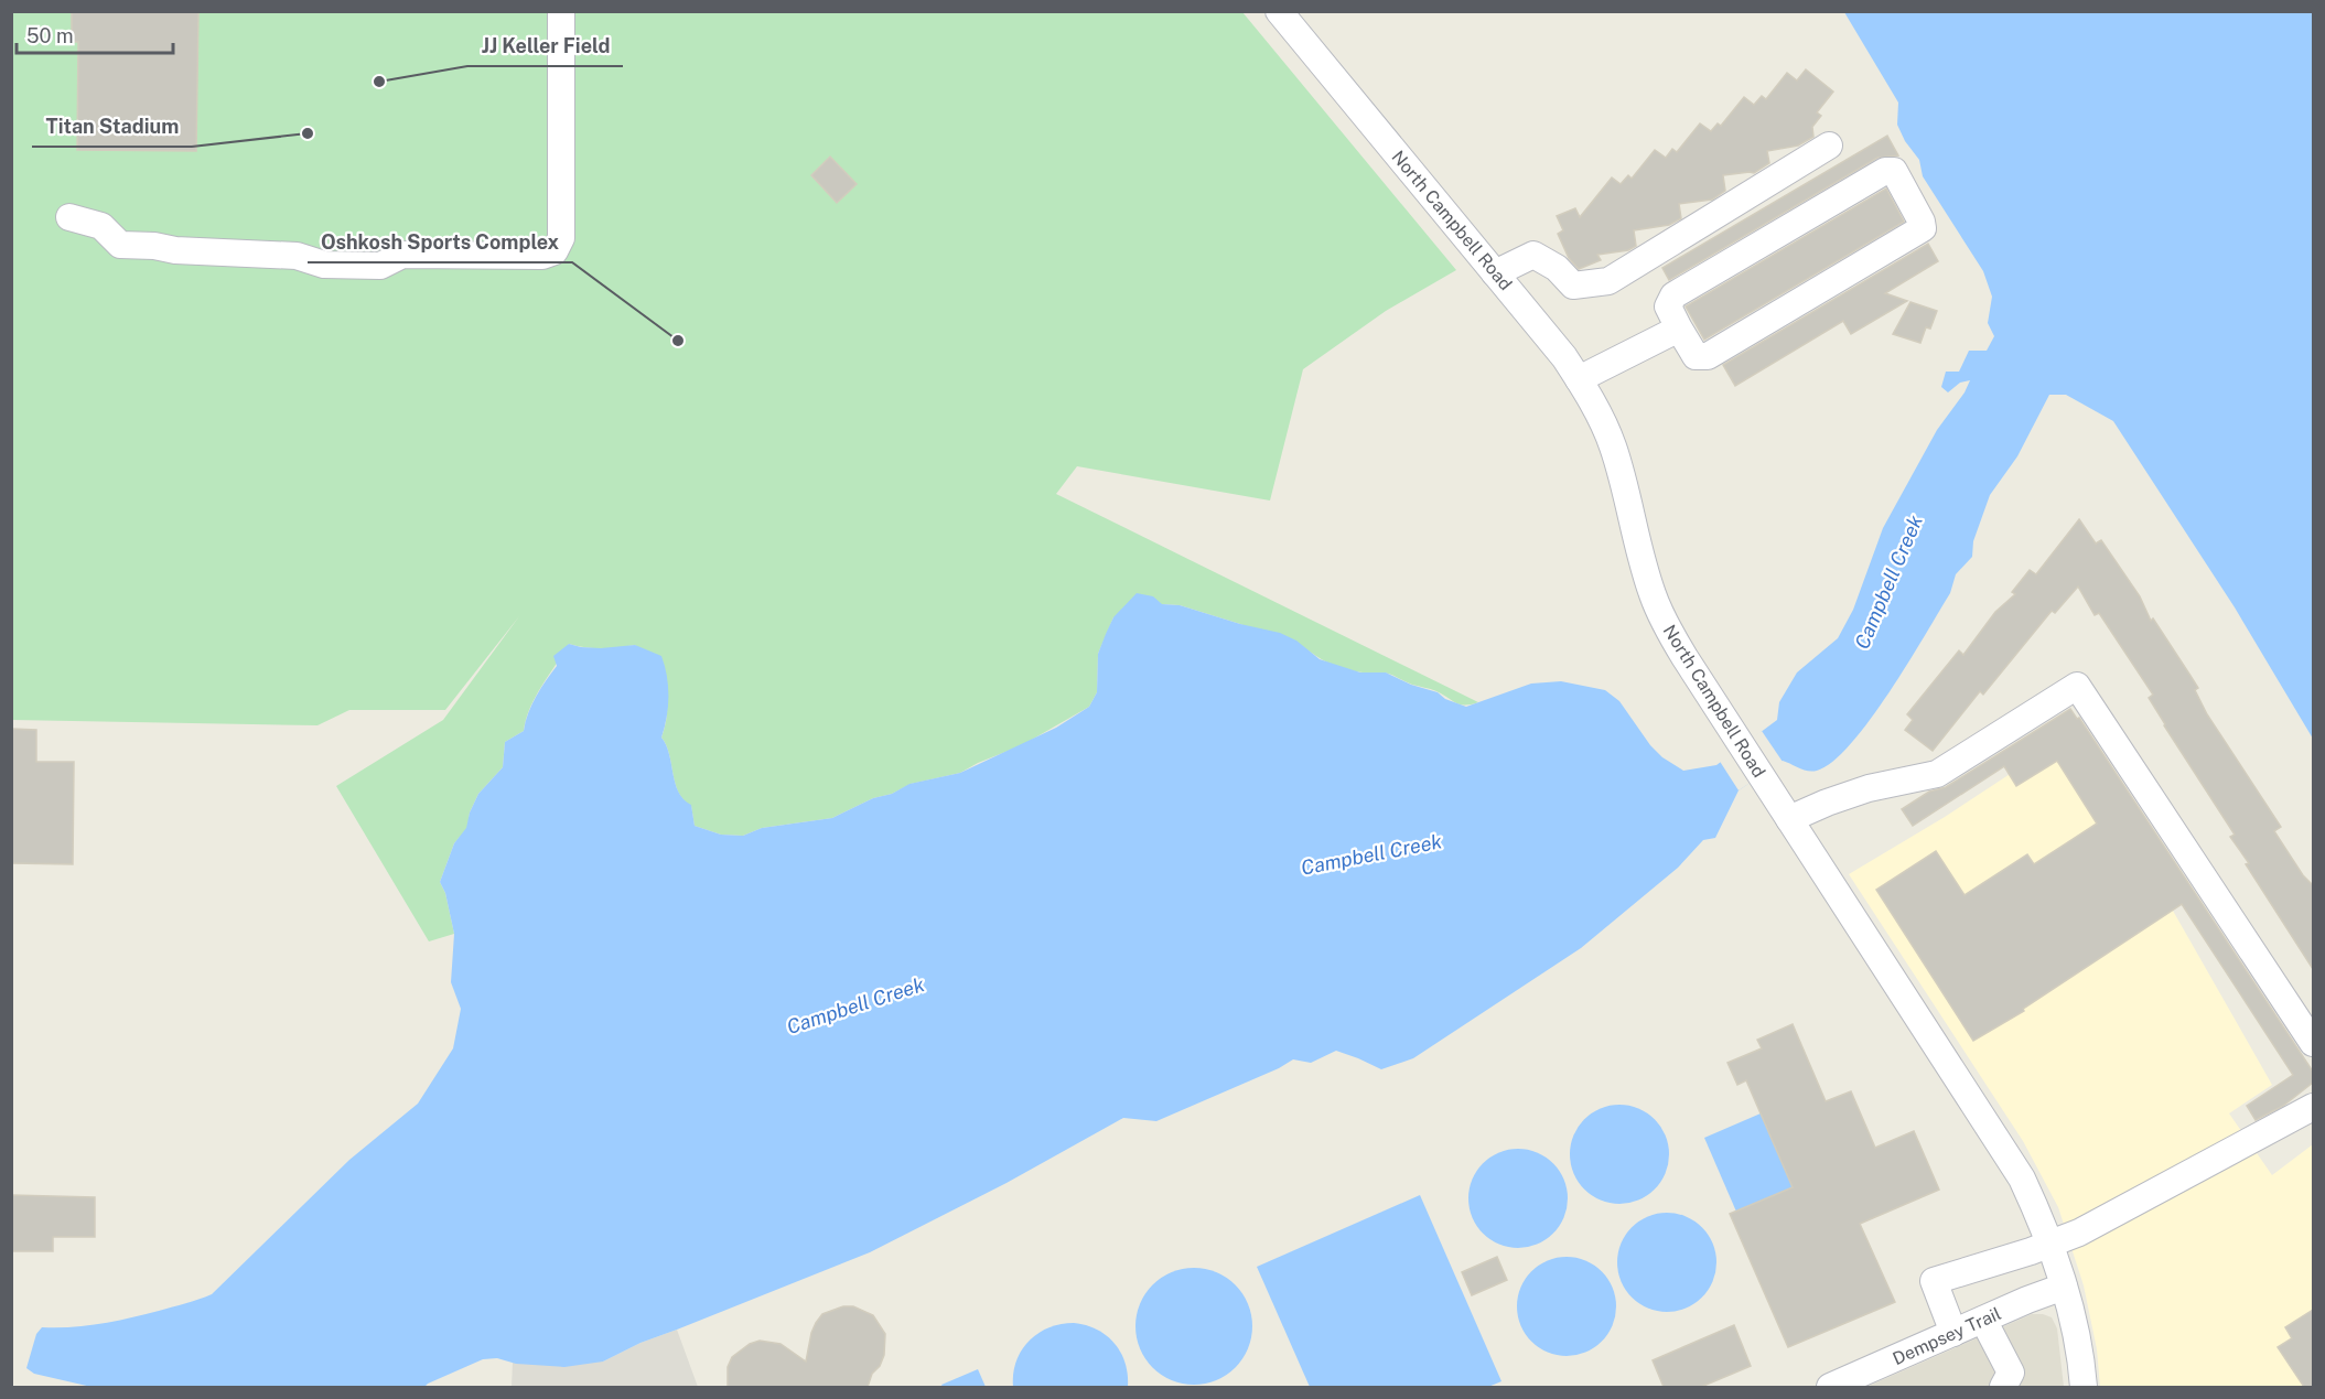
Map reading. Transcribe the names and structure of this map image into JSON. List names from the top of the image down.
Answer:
{
  "streets": {
    "street": ["North Campbell Road", "Dempsey Trail"]
  },
  "crossings": [
    ["North Campbell Road", "Dempsey Trail"]
  ],
  "water": ["Campbell Creek"],
  "places": ["JJ Keller Field", "Titan Stadium", "Oshkosh Sports Complex"],
  "scale_bar": "50 m"
}
